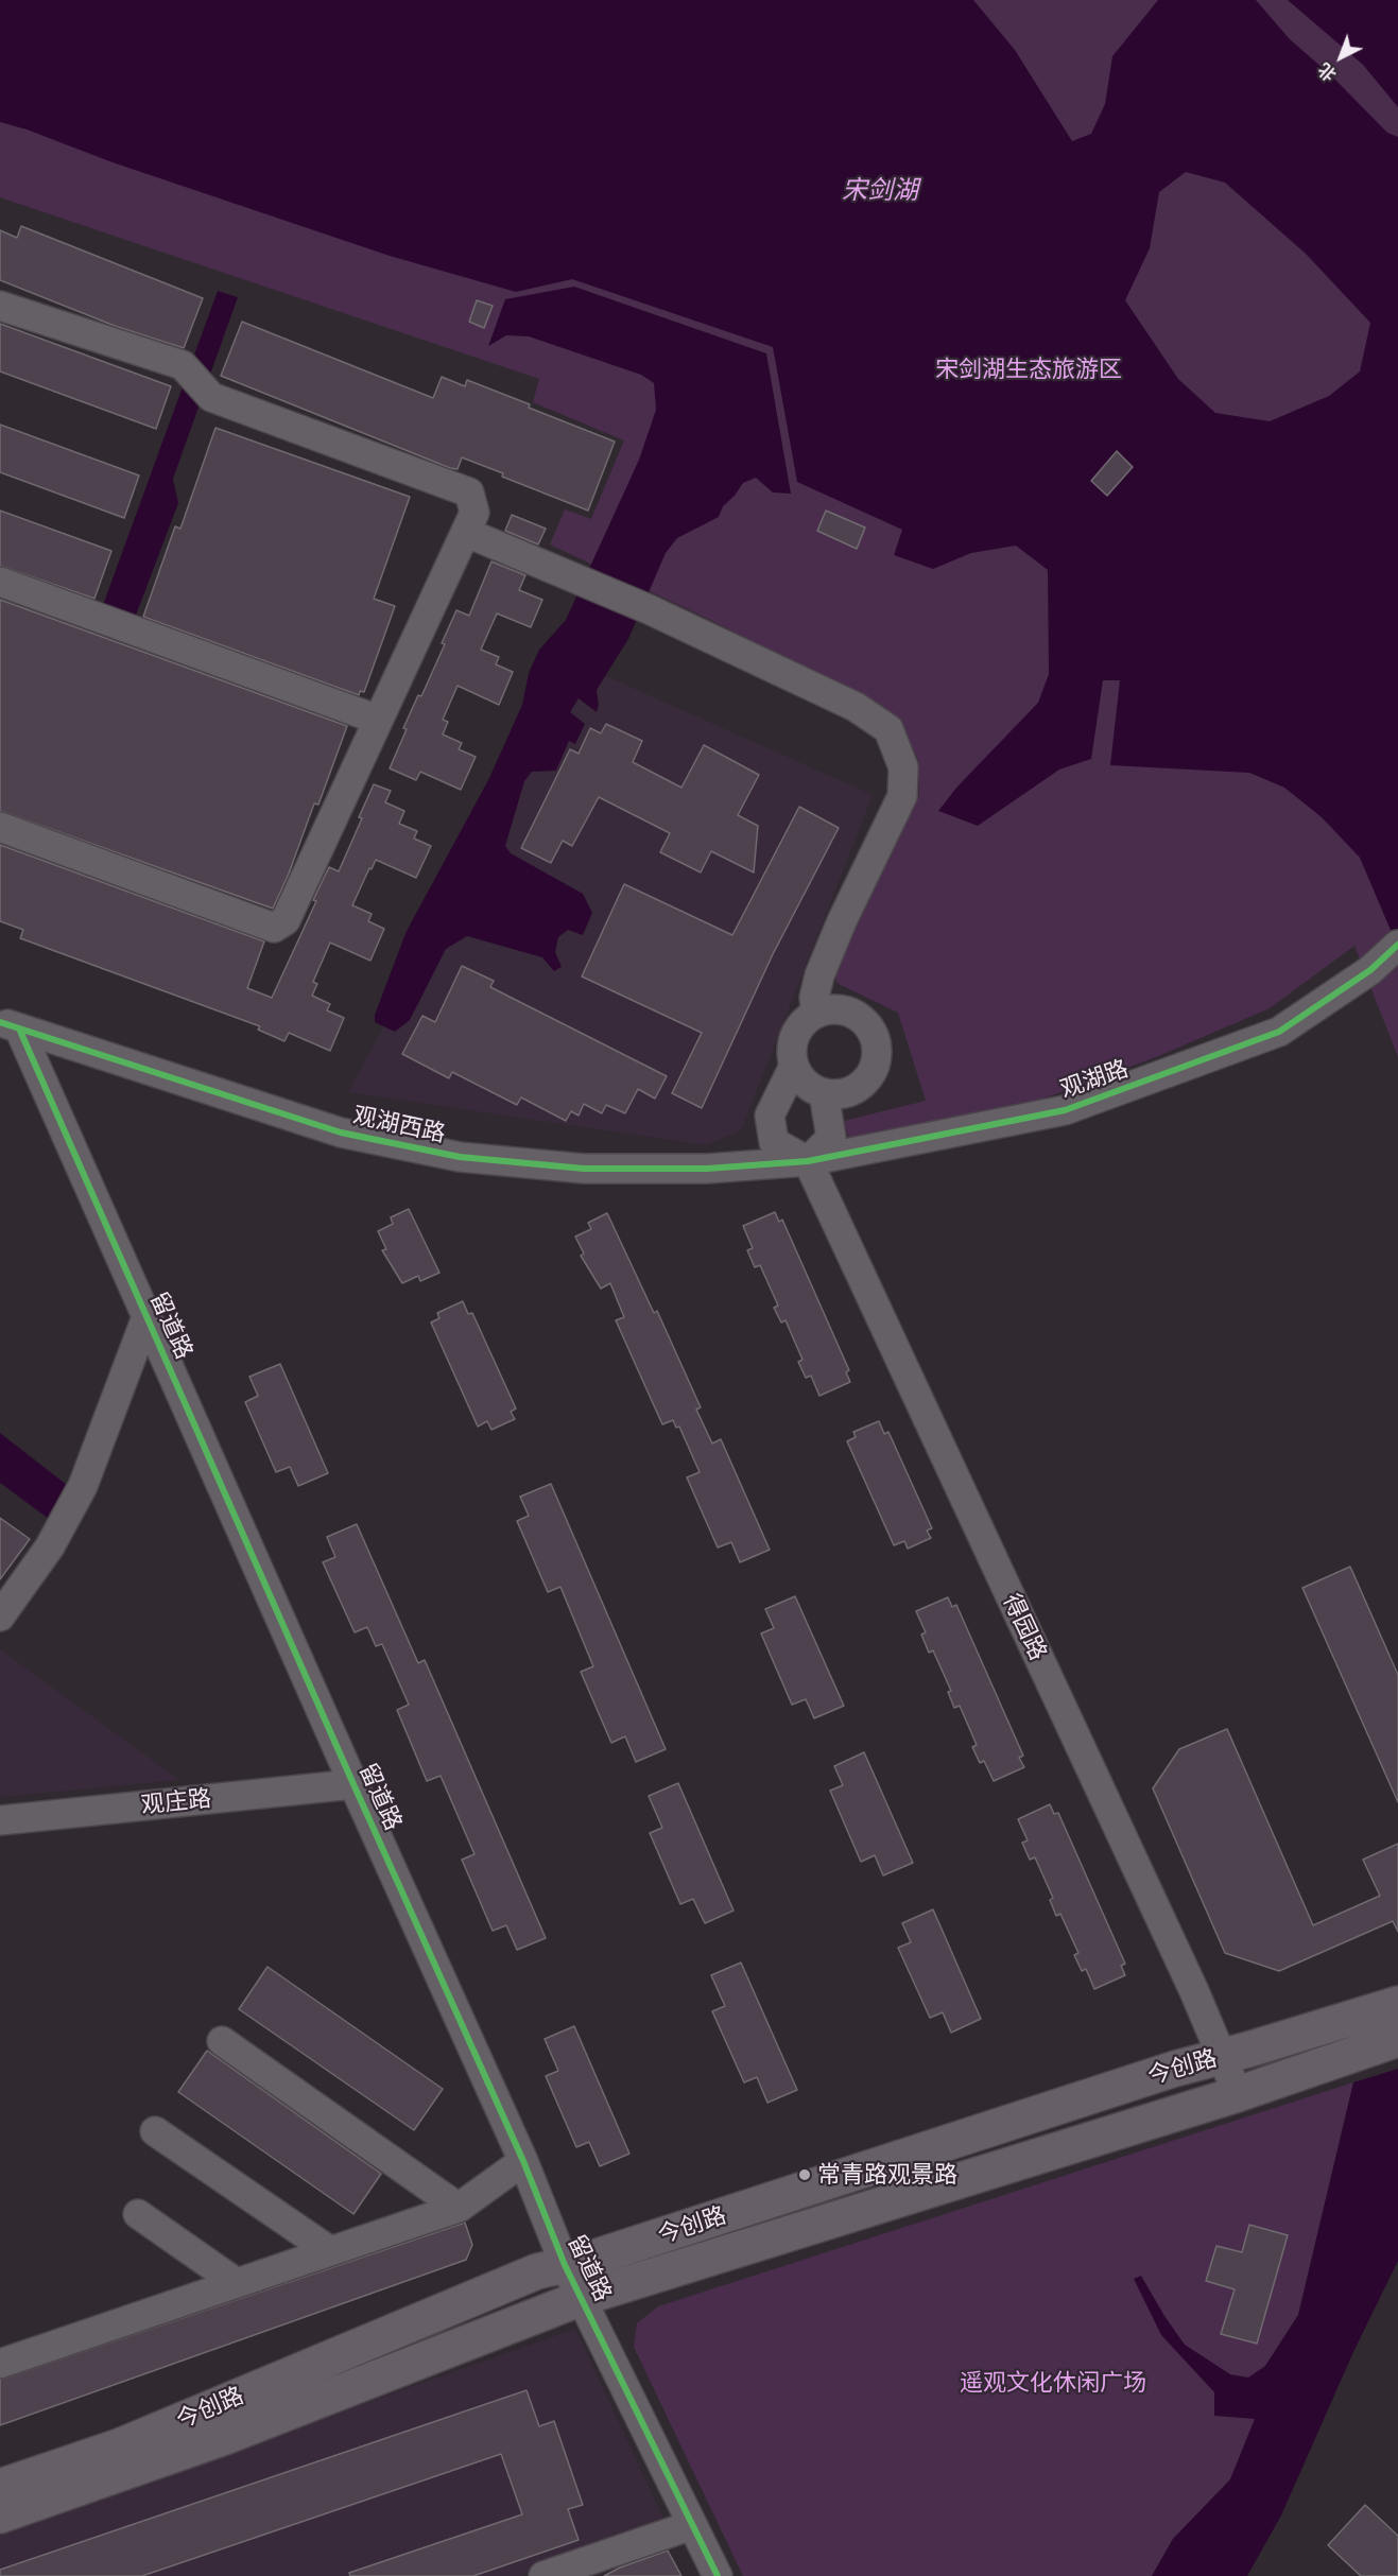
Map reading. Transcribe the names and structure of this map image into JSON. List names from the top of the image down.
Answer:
{
  "streets": {
    "main road": ["今创路"],
    "street": [
      "观湖路",
      "观湖西路",
      "留道路",
      "得园路",
      "观庄路"
    ]
  },
  "crossings": [
    ["观湖路", "观湖西路"],
    ["观湖路", "得园路"],
    ["观湖西路", "留道路"],
    ["观湖西路", "得园路"],
    ["留道路", "观庄路"],
    ["留道路", "今创路"],
    ["得园路", "今创路"]
  ],
  "water": ["宋剑湖"],
  "parks": ["宋剑湖生态旅游区", "遥观文化休闲广场"],
  "places": ["常青路观景路"],
  "north": "bottom left"
}
